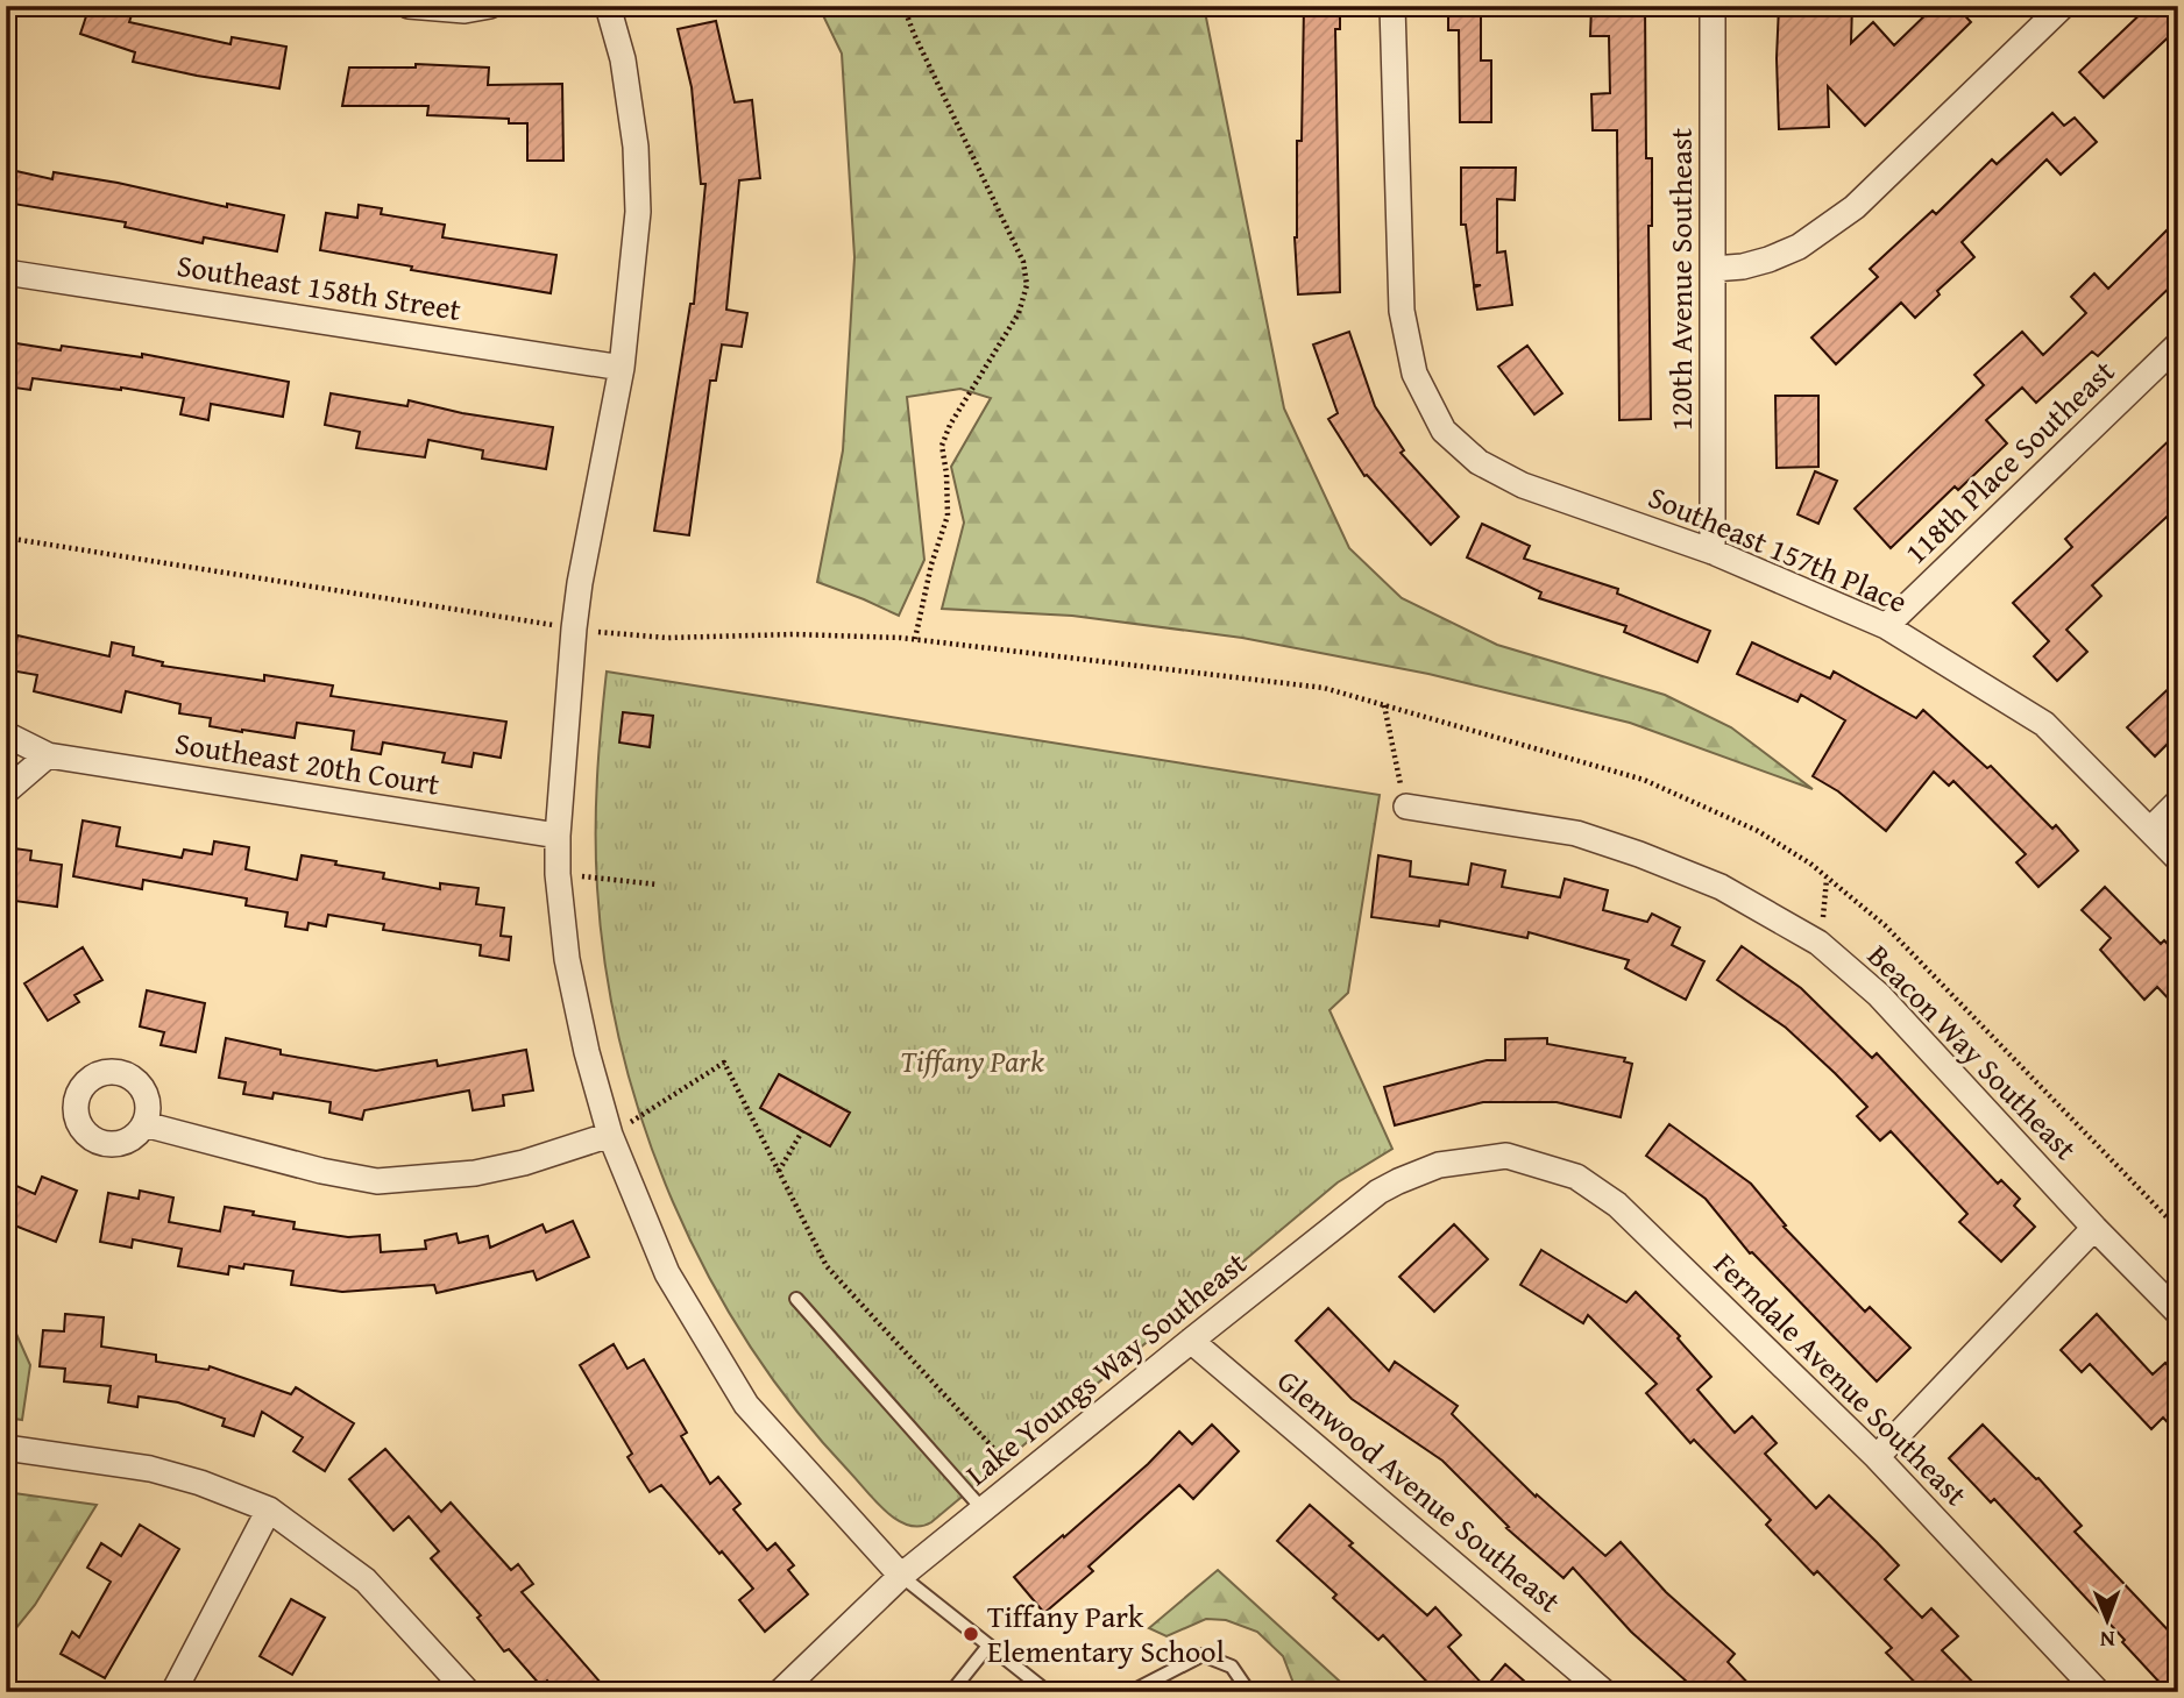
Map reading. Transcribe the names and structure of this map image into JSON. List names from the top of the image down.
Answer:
{
  "streets": {
    "street": [
      "120th Avenue Southeast",
      "Southeast 158th Street",
      "118th Place Southeast",
      "Southeast 157th Place",
      "Southeast 20th Court",
      "Beacon Way Southeast",
      "Lake Youngs Way Southeast",
      "Ferndale Avenue Southeast",
      "Glenwood Avenue Southeast"
    ]
  },
  "crossings": [
    ["120th Avenue Southeast", "Southeast 157th Place"],
    ["118th Place Southeast", "Southeast 157th Place"],
    ["Lake Youngs Way Southeast", "Ferndale Avenue Southeast"],
    ["Lake Youngs Way Southeast", "Glenwood Avenue Southeast"]
  ],
  "parks": ["Tiffany Park"],
  "places": ["Tiffany Park Elementary School"],
  "north": "bottom"
}
